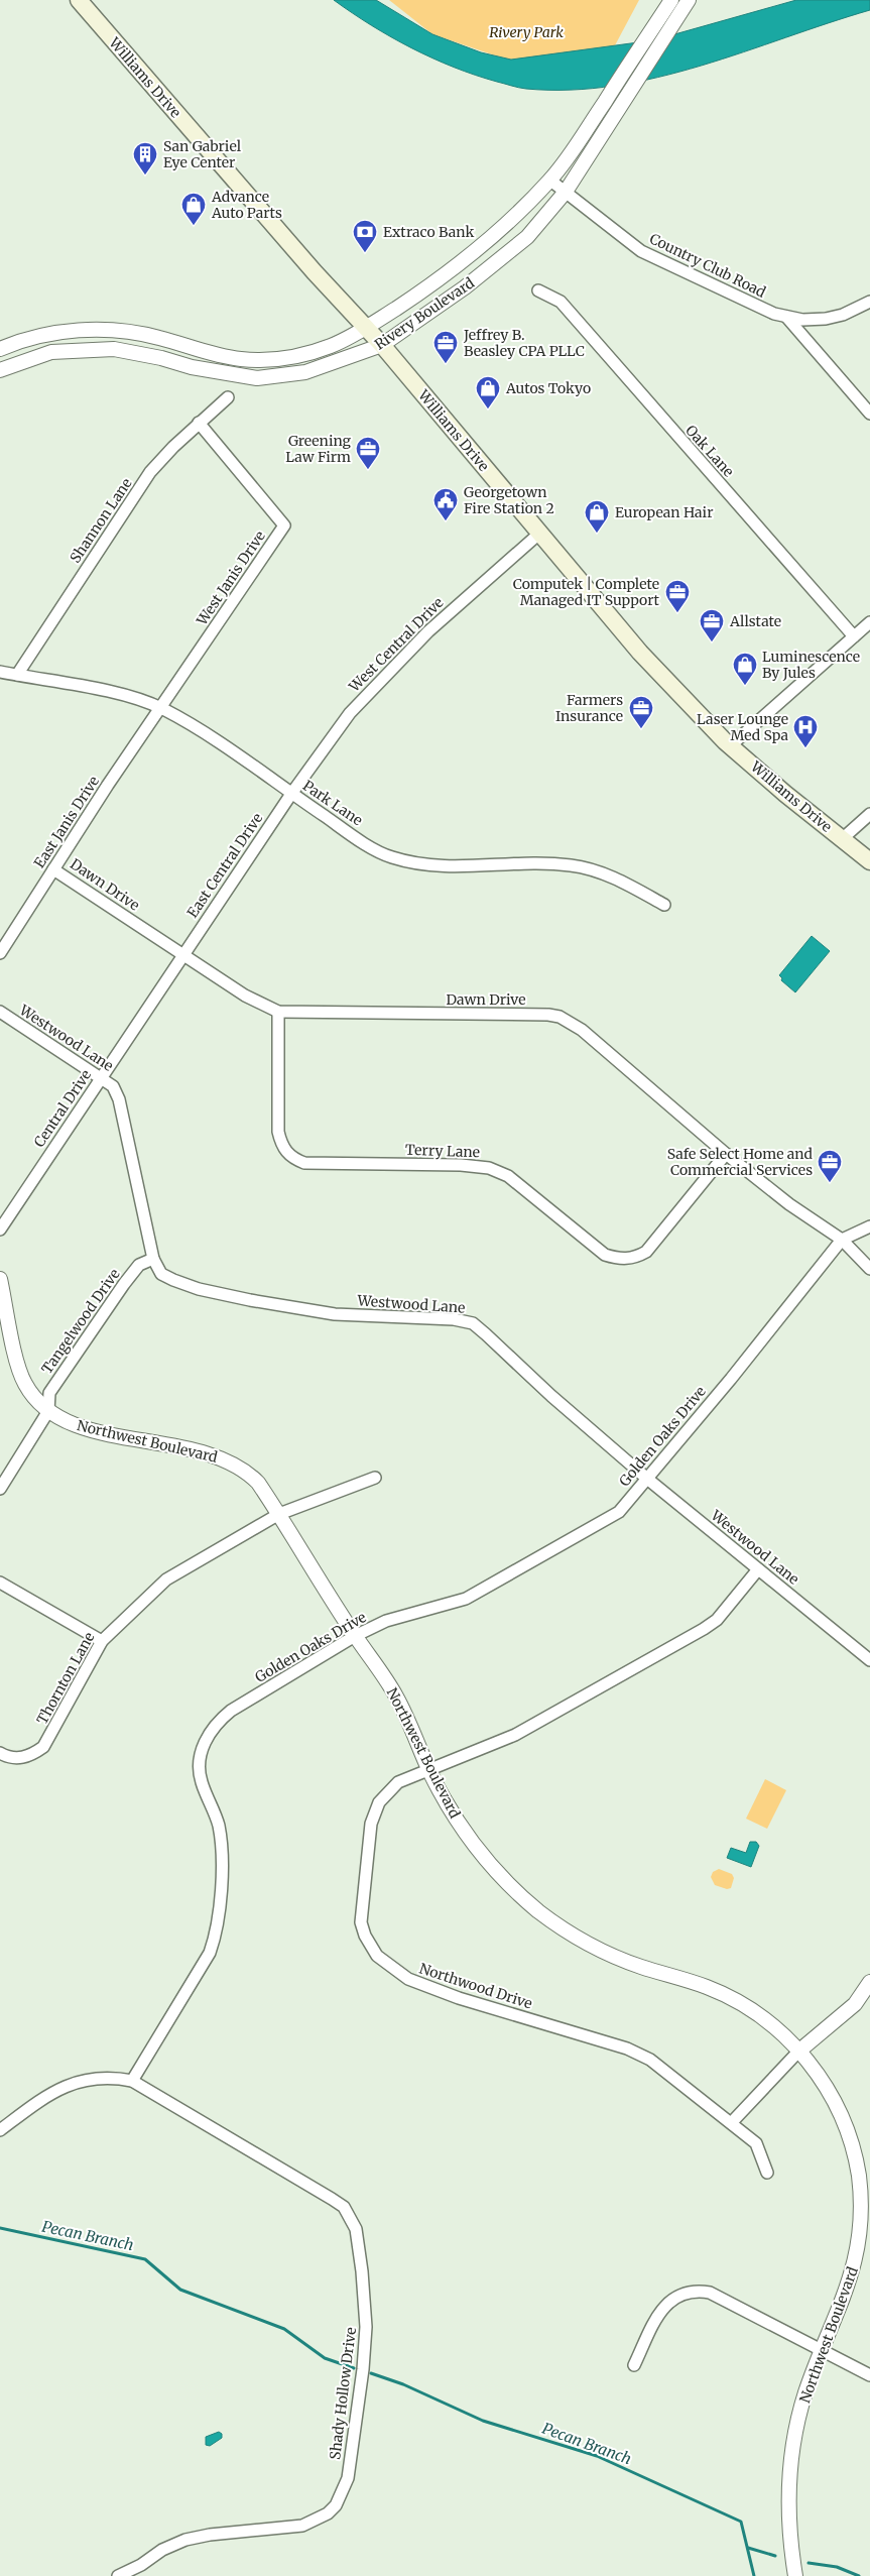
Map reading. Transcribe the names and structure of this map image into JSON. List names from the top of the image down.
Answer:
{
  "streets": {
    "main road": ["Williams Drive"],
    "street": [
      "Country Club Road",
      "Rivery Boulevard",
      "Oak Lane",
      "Shannon Lane",
      "West Janis Drive",
      "West Central Drive",
      "Park Lane",
      "East Janis Drive",
      "East Central Drive",
      "Dawn Drive",
      "Westwood Lane",
      "Central Drive",
      "Terry Lane",
      "Tangelwood Drive",
      "Golden Oaks Drive",
      "Northwest Boulevard",
      "Thornton Lane",
      "Northwood Drive",
      "Shady Hollow Drive"
    ]
  },
  "crossings": [
    ["Williams Drive", "Rivery Boulevard"],
    ["Williams Drive", "West Central Drive"],
    ["Country Club Road", "Rivery Boulevard"],
    ["Shannon Lane", "West Janis Drive"],
    ["Shannon Lane", "Park Lane"],
    ["West Janis Drive", "Park Lane"],
    ["West Janis Drive", "East Janis Drive"],
    ["West Central Drive", "Park Lane"],
    ["West Central Drive", "East Central Drive"],
    ["Park Lane", "East Janis Drive"],
    ["Park Lane", "East Central Drive"],
    ["East Janis Drive", "Dawn Drive"],
    ["East Central Drive", "Dawn Drive"],
    ["East Central Drive", "Central Drive"],
    ["Dawn Drive", "Central Drive"],
    ["Dawn Drive", "Terry Lane"],
    ["Dawn Drive", "Golden Oaks Drive"],
    ["Westwood Lane", "Central Drive"],
    ["Westwood Lane", "Tangelwood Drive"],
    ["Westwood Lane", "Golden Oaks Drive"],
    ["Westwood Lane", "Northwood Drive"],
    ["Tangelwood Drive", "Northwest Boulevard"],
    ["Golden Oaks Drive", "Northwest Boulevard"],
    ["Golden Oaks Drive", "Shady Hollow Drive"],
    ["Northwest Boulevard", "Thornton Lane"],
    ["Northwest Boulevard", "Northwood Drive"]
  ],
  "water": ["Pecan Branch"],
  "parks": ["Rivery Park"],
  "places": {
    "building": ["San Gabriel Eye Center"],
    "shop": [
      "Advance Auto Parts",
      "Autos Tokyo",
      "European Hair",
      "Luminescence By Jules"
    ],
    "bank": ["Extraco Bank"],
    "office": [
      "Jeffrey B. Beasley CPA PLLC",
      "Greening Law Firm",
      "Computek | Complete Managed IT Support",
      "Allstate",
      "Farmers Insurance",
      "Safe Select Home and Commercial Services"
    ],
    "public building": ["Georgetown Fire Station 2"],
    "hospital": ["Laser Lounge Med Spa"]
  }
}
